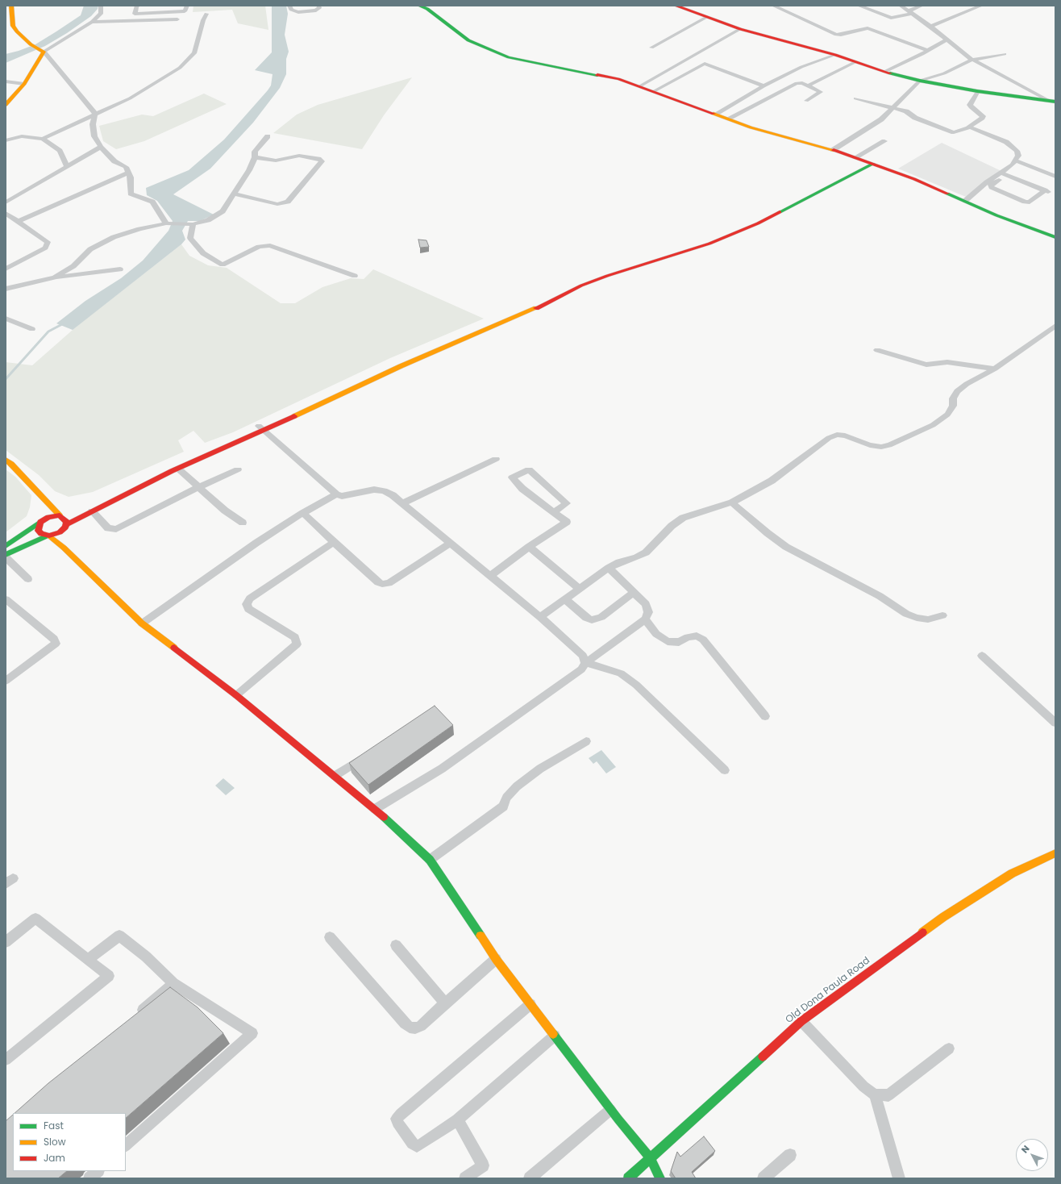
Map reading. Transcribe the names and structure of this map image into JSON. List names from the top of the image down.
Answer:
{
  "streets": {
    "street": ["Old Dona Paula Road"]
  },
  "legend": ["Fast", "Slow", "Jam"],
  "north": "top left"
}
